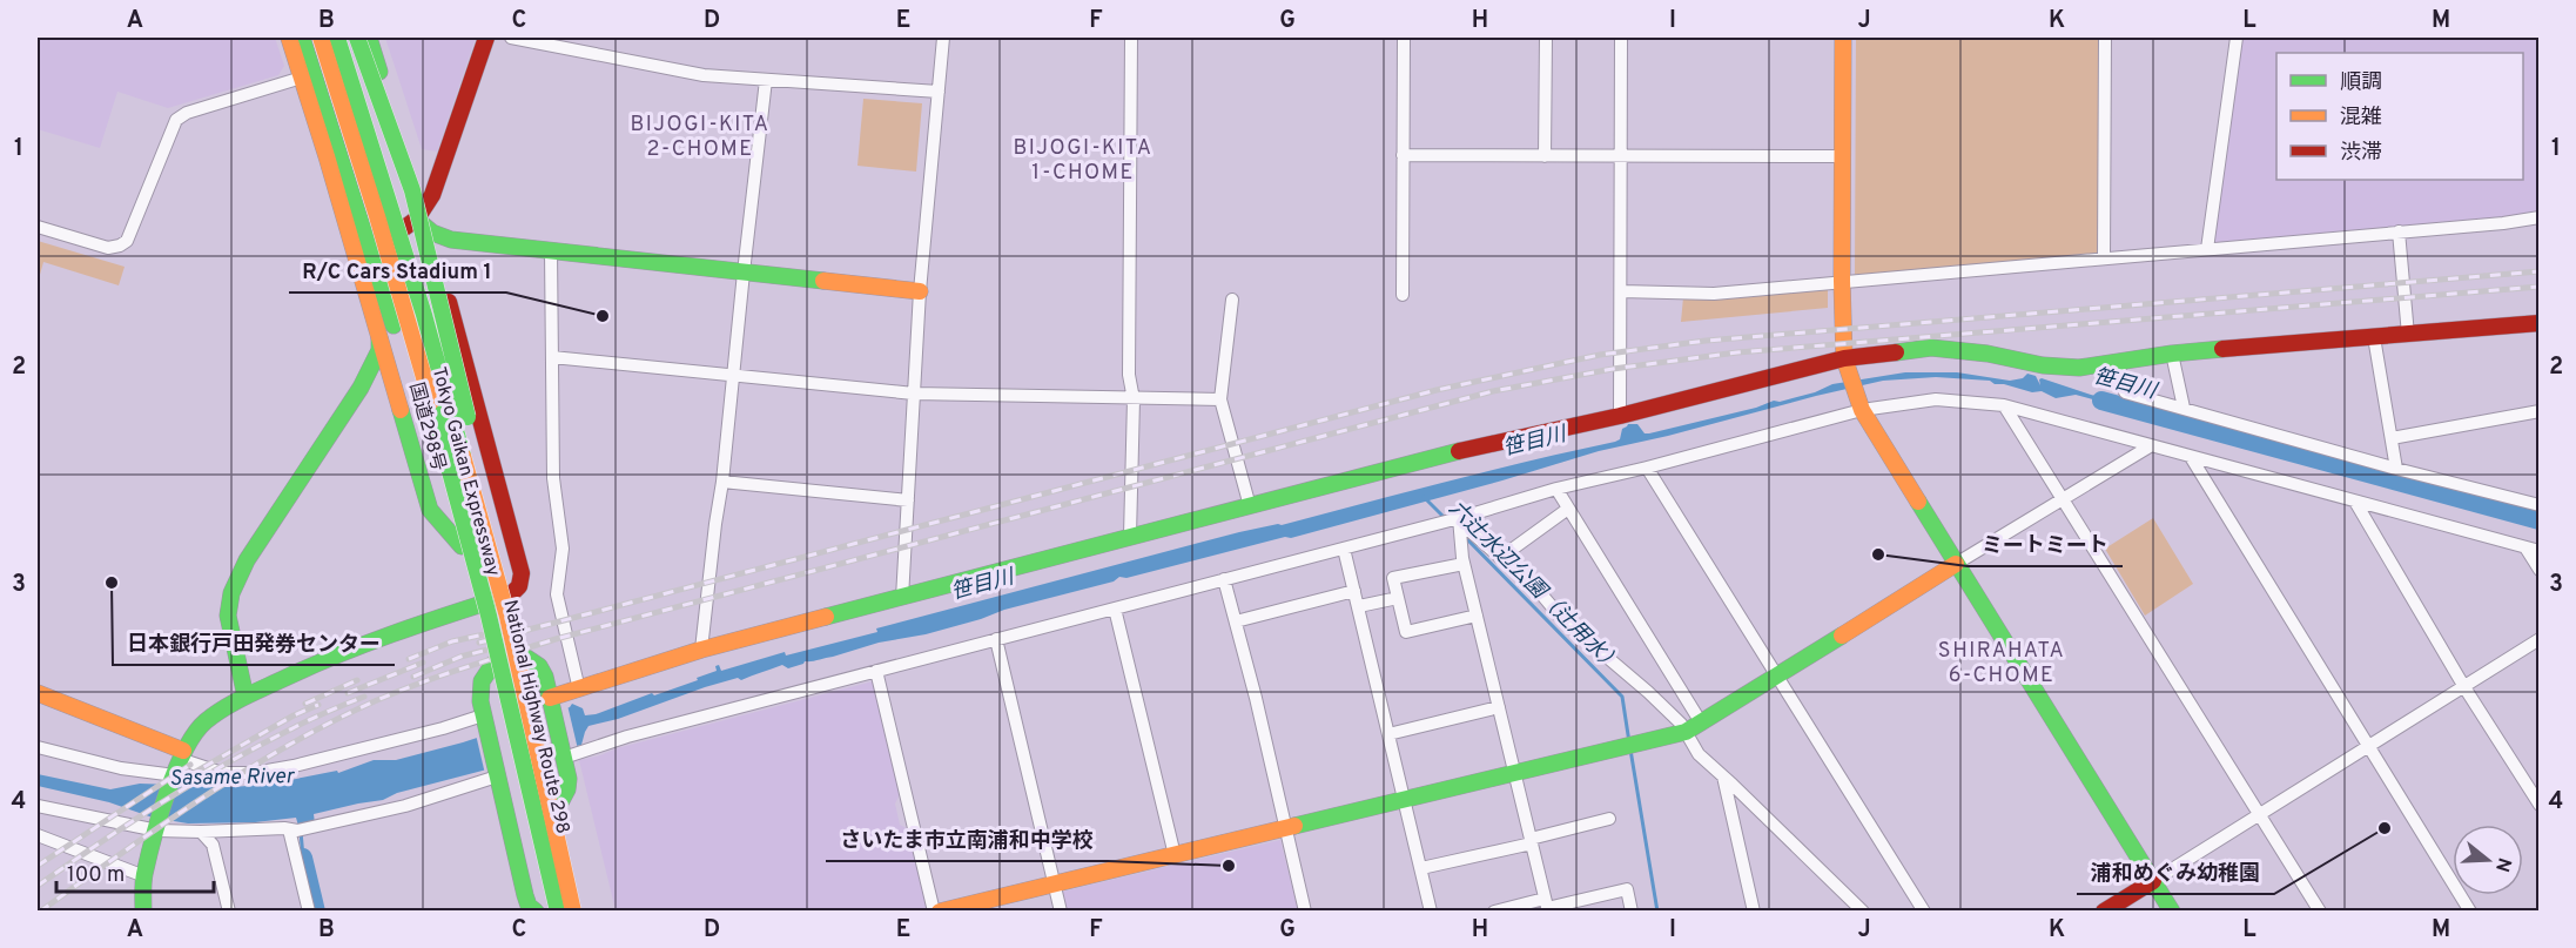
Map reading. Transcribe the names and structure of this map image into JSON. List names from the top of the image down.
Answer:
{
  "streets": {
    "main road": ["国道298号", "Tokyo Gaikan Expressway", "National Highway Route 298"]
  },
  "crossings": [
    ["国道298号", "National Highway Route 298"]
  ],
  "districts": ["BIJOGI-KITA 2-CHOME", "BIJOGI-KITA 1-CHOME", "SHIRAHATA 6-CHOME"],
  "water": ["笹目川", "六辻水辺公園（辻用水）", "Sasame River"],
  "places": [
    "R/C Cars Stadium 1",
    "ミートミート",
    "日本銀行戸田発券センター",
    "浦和めぐみ幼稚園",
    "さいたま市立南浦和中学校"
  ],
  "legend": ["順調", "混雑", "渋滞"],
  "scale_bar": "100 m",
  "north": "right",
  "grid": {
    "columns": [
      "A",
      "B",
      "C",
      "D",
      "E",
      "F",
      "G",
      "H",
      "I",
      "J",
      "K",
      "L",
      "M"
    ],
    "rows": [
      "1",
      "2",
      "3",
      "4"
    ]
  }
}
